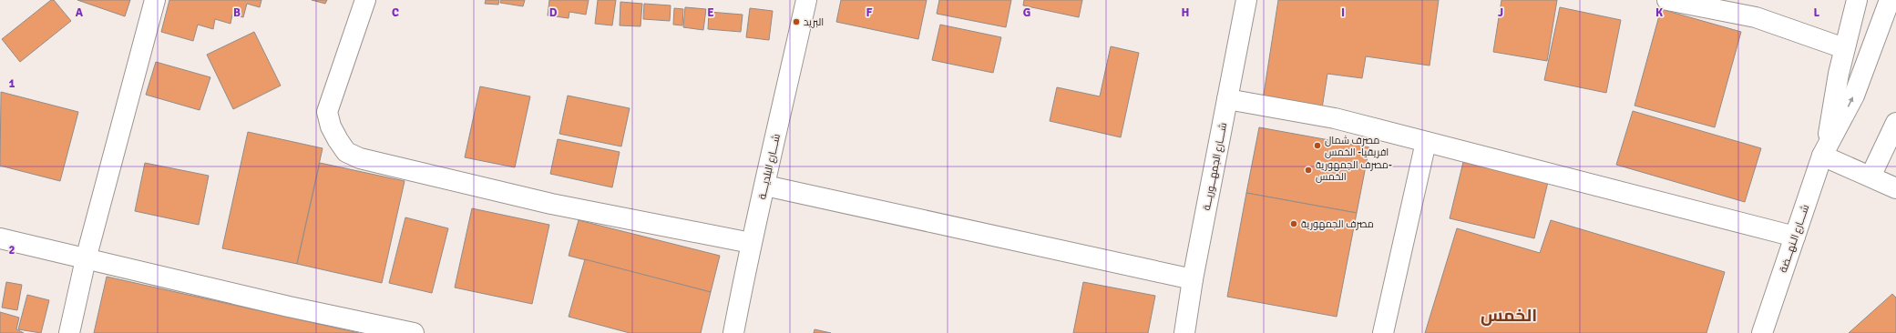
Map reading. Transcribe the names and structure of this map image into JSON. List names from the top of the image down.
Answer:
{
  "streets": {
    "street": ["شــــارع البلديــــة", "شــــارع الجمهـــوريـــة", "شــــارع الـنهـــضة"]
  },
  "districts": ["الخمس"],
  "places": [
    "البريد",
    "مصرف شمال افريقيا- الخمس",
    "مصرف الجمهورية- الخمس",
    "مصرف الجمهورية"
  ],
  "grid": {
    "columns": [
      "A",
      "B",
      "C",
      "D",
      "E",
      "F",
      "G",
      "H",
      "I",
      "J",
      "K",
      "L"
    ],
    "rows": ["1", "2"]
  }
}
